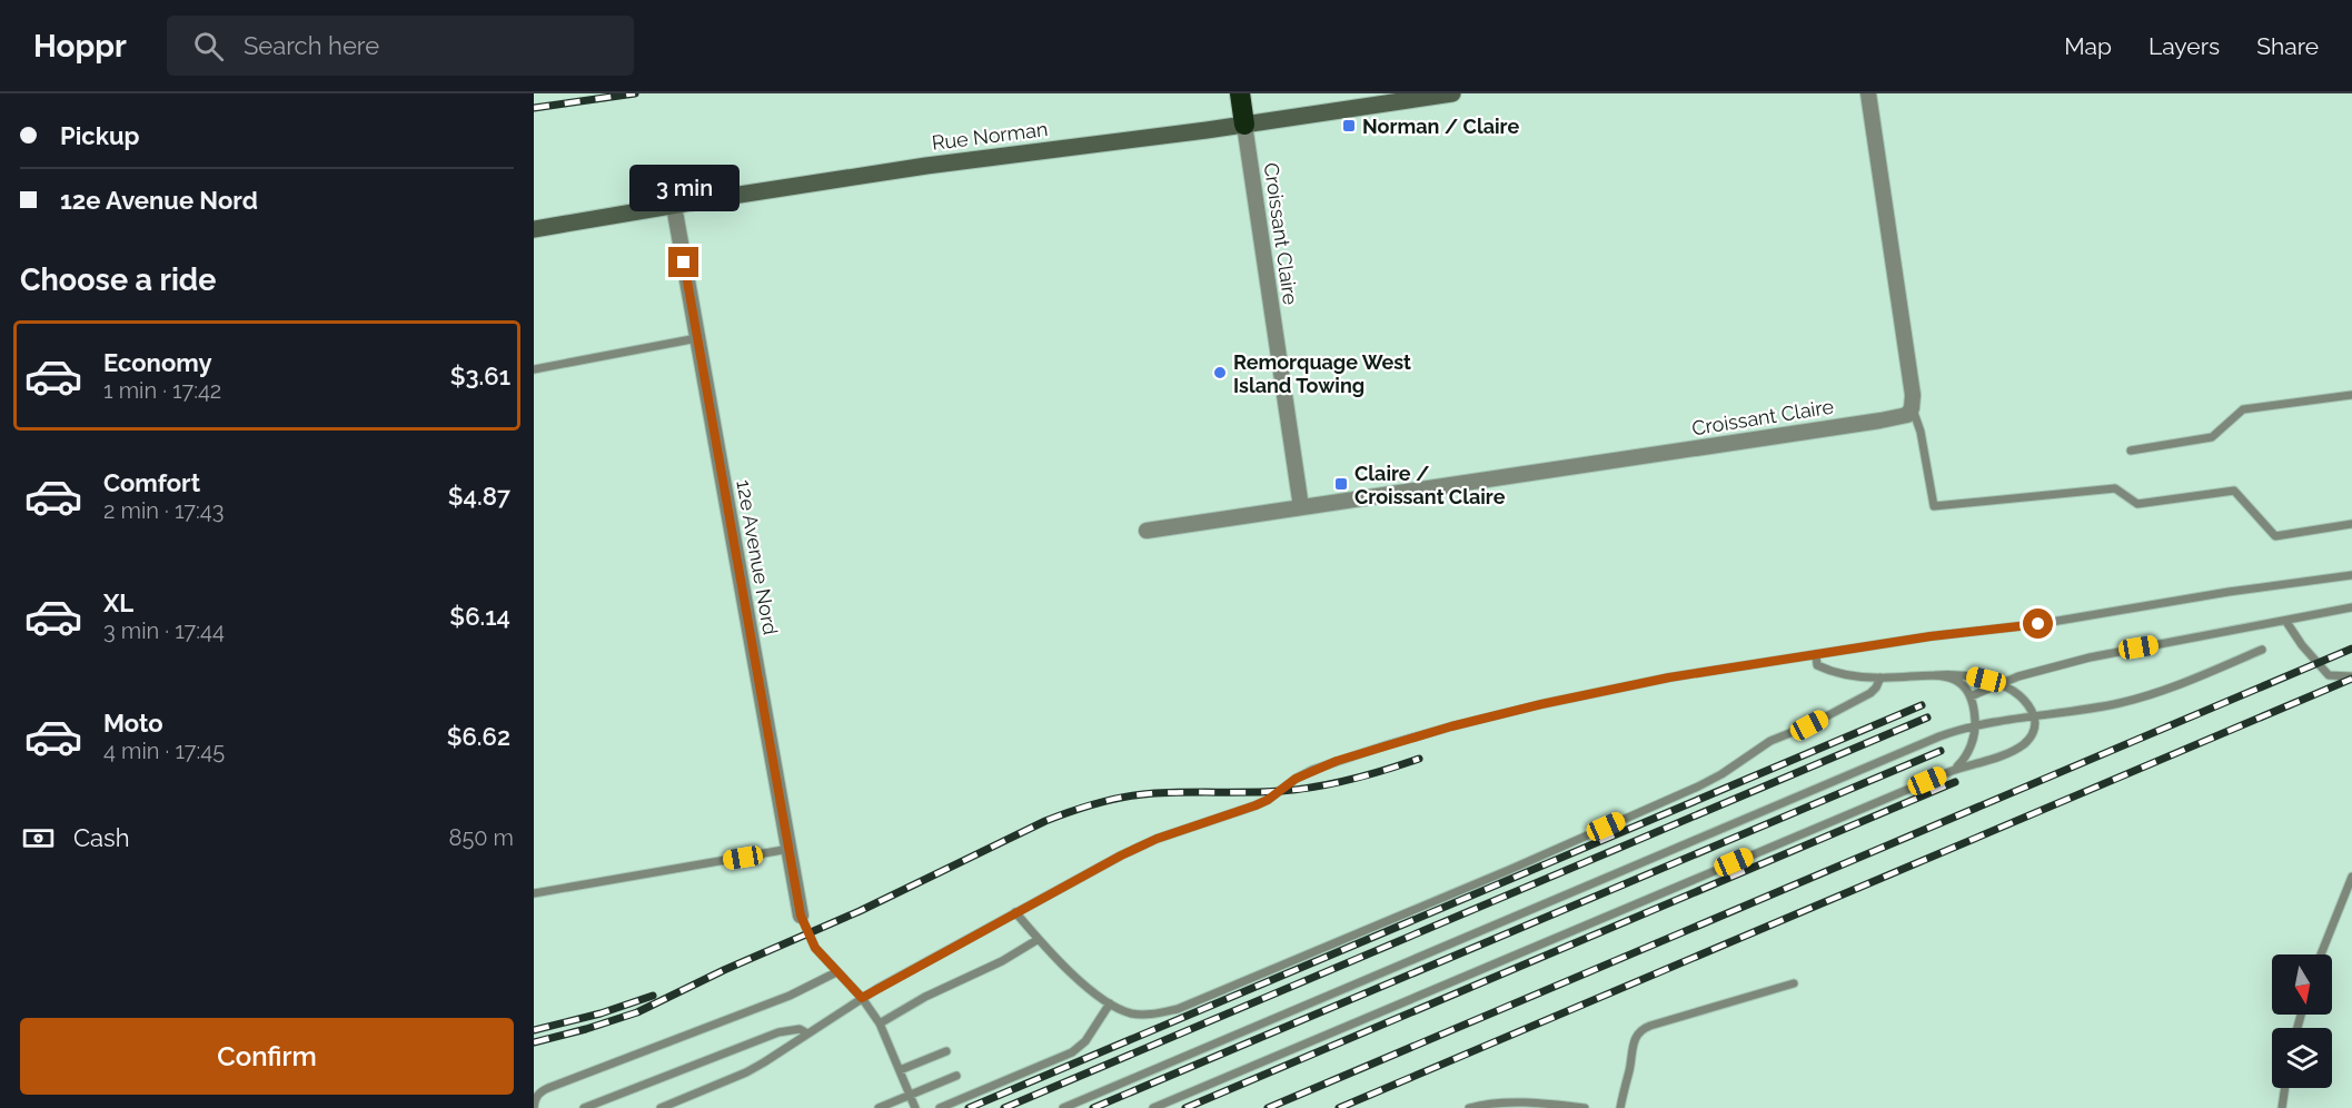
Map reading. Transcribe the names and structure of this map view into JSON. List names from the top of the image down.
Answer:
{
  "streets": {
    "street": ["Rue Norman", "Croissant Claire", "12e Avenue Nord"]
  },
  "crossings": [
    ["Rue Norman", "Croissant Claire"],
    ["Rue Norman", "12e Avenue Nord"]
  ],
  "places": {
    "transit": ["Norman / Claire", "Claire / Croissant Claire"],
    "other": ["Remorquage West Island Towing"]
  },
  "north": "bottom",
  "page": {
    "header": "Hoppr",
    "search": "Search here",
    "nav": ["Map", "Layers", "Share"],
    "banner": ["Pickup", "12e Avenue Nord"],
    "bubble": "3 min",
    "heading": "Choose a ride",
    "list": [
      {
        "name": "Economy",
        "note": "1 min · 17:42",
        "value": "$3.61"
      },
      {
        "name": "Comfort",
        "note": "2 min · 17:43",
        "value": "$4.87"
      },
      {
        "name": "XL",
        "note": "3 min · 17:44",
        "value": "$6.14"
      },
      {
        "name": "Moto",
        "note": "4 min · 17:45",
        "value": "$6.62"
      }
    ],
    "pay": ["Cash", "850 m"],
    "buttons": "Confirm"
  }
}
